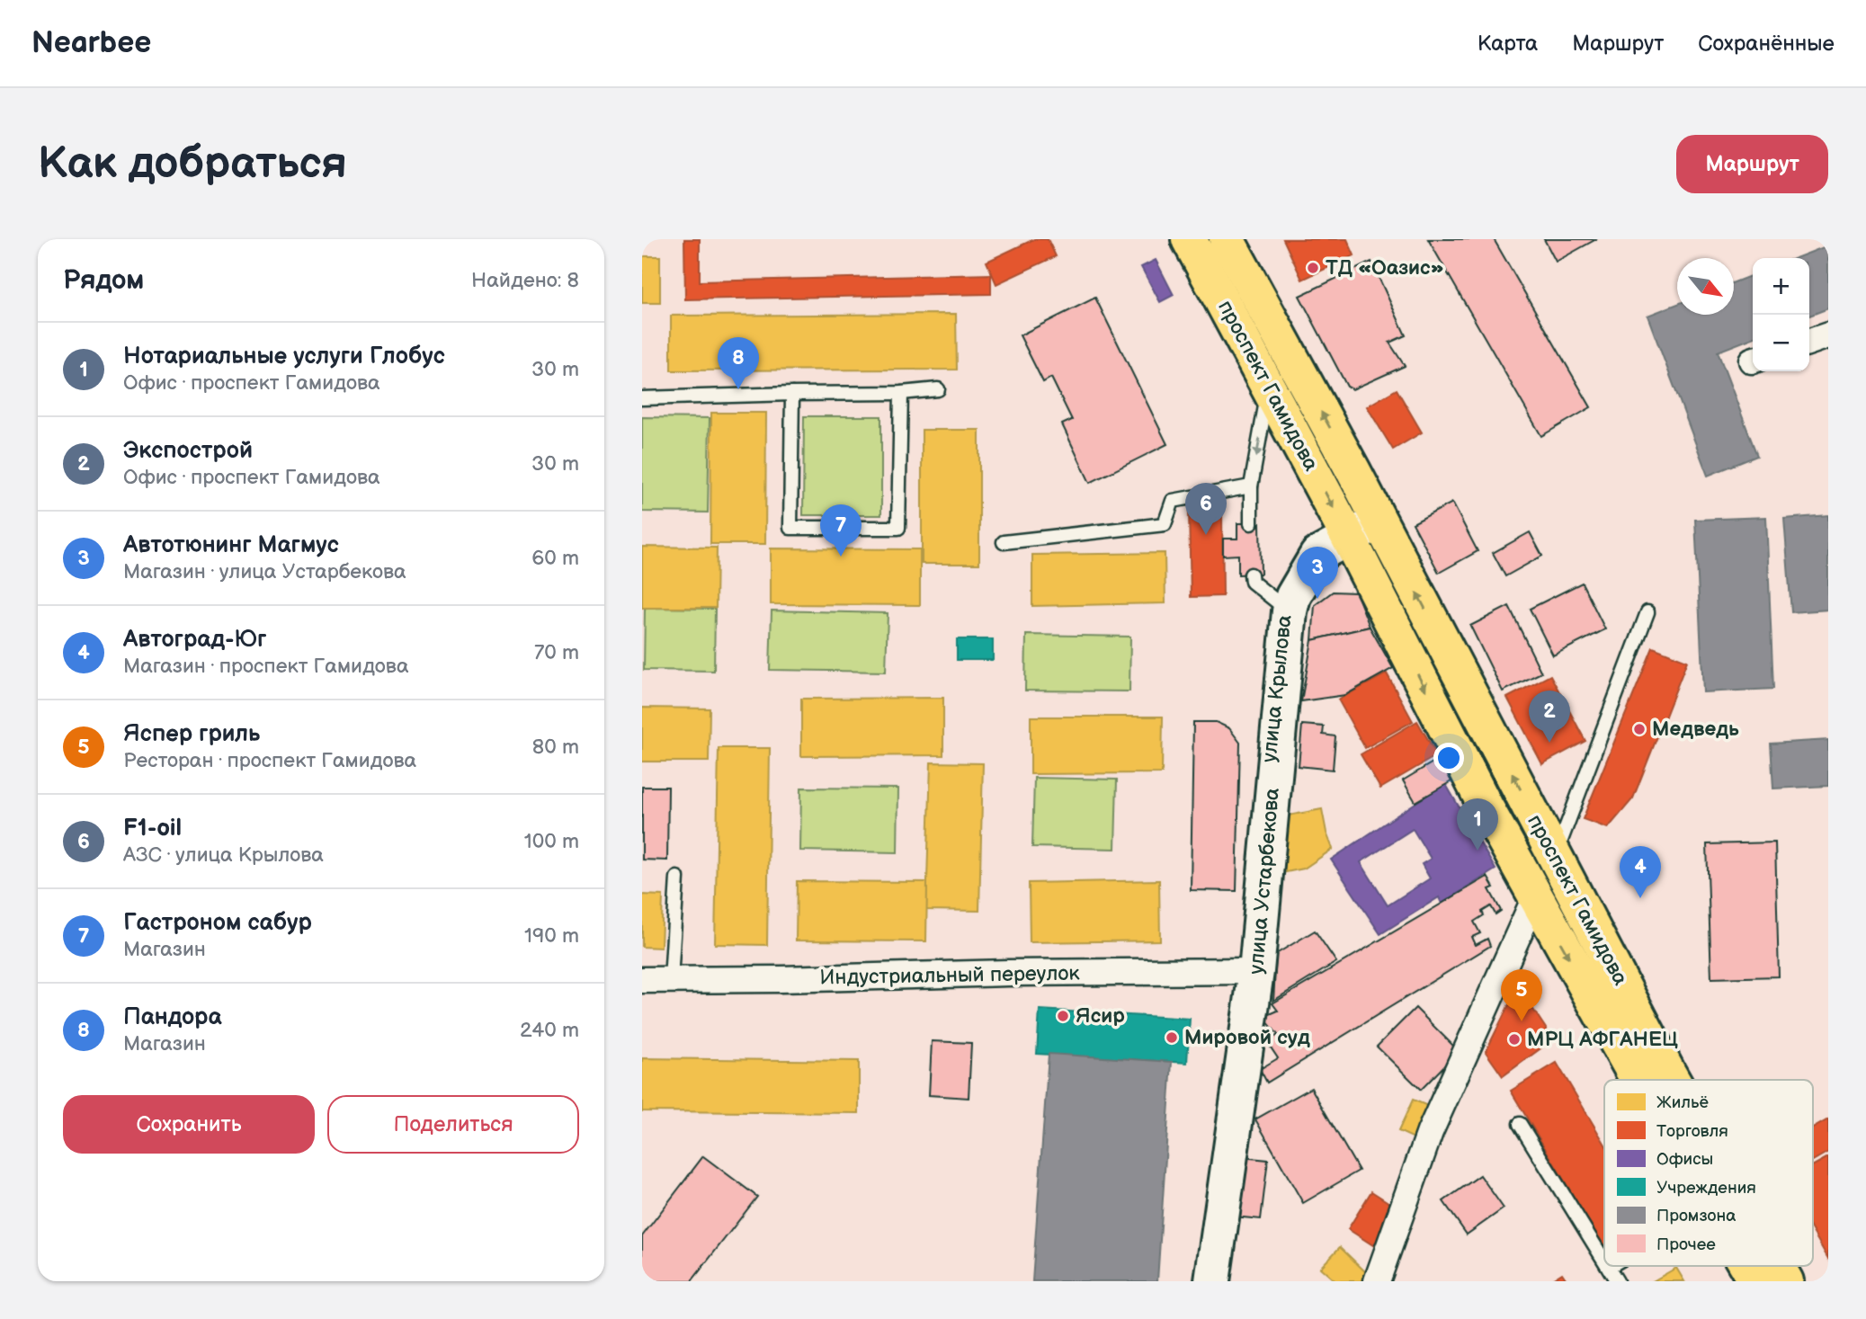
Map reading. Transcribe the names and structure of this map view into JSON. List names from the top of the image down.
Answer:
{
  "streets": {
    "main road": ["проспект Гамидова", "улица Крылова", "улица Устарбекова"],
    "street": ["Индустриальный переулок"]
  },
  "crossings": [
    ["проспект Гамидова", "улица Крылова"],
    ["улица Крылова", "улица Устарбекова"],
    ["улица Крылова", "Индустриальный переулок"],
    ["улица Устарбекова", "Индустриальный переулок"]
  ],
  "places": [
    "ТД «Оазис»",
    "Медведь",
    "Ясир",
    "Мировой суд",
    "МРЦ АФГАНЕЦ"
  ],
  "legend": [
    "Жильё",
    "Торговля",
    "Офисы",
    "Учреждения",
    "Промзона",
    "Прочее"
  ],
  "north": "bottom right",
  "page": {
    "header": "Nearbee",
    "nav": ["Карта", "Маршрут", "Сохранённые"],
    "buttons": [
      "Маршрут",
      ["Сохранить", "Поделиться"]
    ],
    "title": "Как добраться",
    "heading": ["Рядом", "Найдено: 8"],
    "map_buttons": ["+", "−"],
    "list": [
      {
        "mark": "1",
        "name": "Нотариальные услуги Глобус",
        "note": "Офис · проспект Гамидова",
        "value": "30 m"
      },
      {
        "mark": "2",
        "name": "Экспострой",
        "note": "Офис · проспект Гамидова",
        "value": "30 m"
      },
      {
        "mark": "3",
        "name": "Автотюнинг Магмус",
        "note": "Магазин · улица Устарбекова",
        "value": "60 m"
      },
      {
        "mark": "4",
        "name": "Автоград-Юг",
        "note": "Магазин · проспект Гамидова",
        "value": "70 m"
      },
      {
        "mark": "5",
        "name": "Яспер гриль",
        "note": "Ресторан · проспект Гамидова",
        "value": "80 m"
      },
      {
        "mark": "6",
        "name": "F1-oil",
        "note": "АЗС · улица Крылова",
        "value": "100 m"
      },
      {
        "mark": "7",
        "name": "Гастроном сабур",
        "note": "Магазин",
        "value": "190 m"
      },
      {
        "mark": "8",
        "name": "Пандора",
        "note": "Магазин",
        "value": "240 m"
      }
    ],
    "pins": [
      "8",
      "6",
      "7",
      "3",
      "2",
      "1",
      "4",
      "5"
    ]
  }
}
